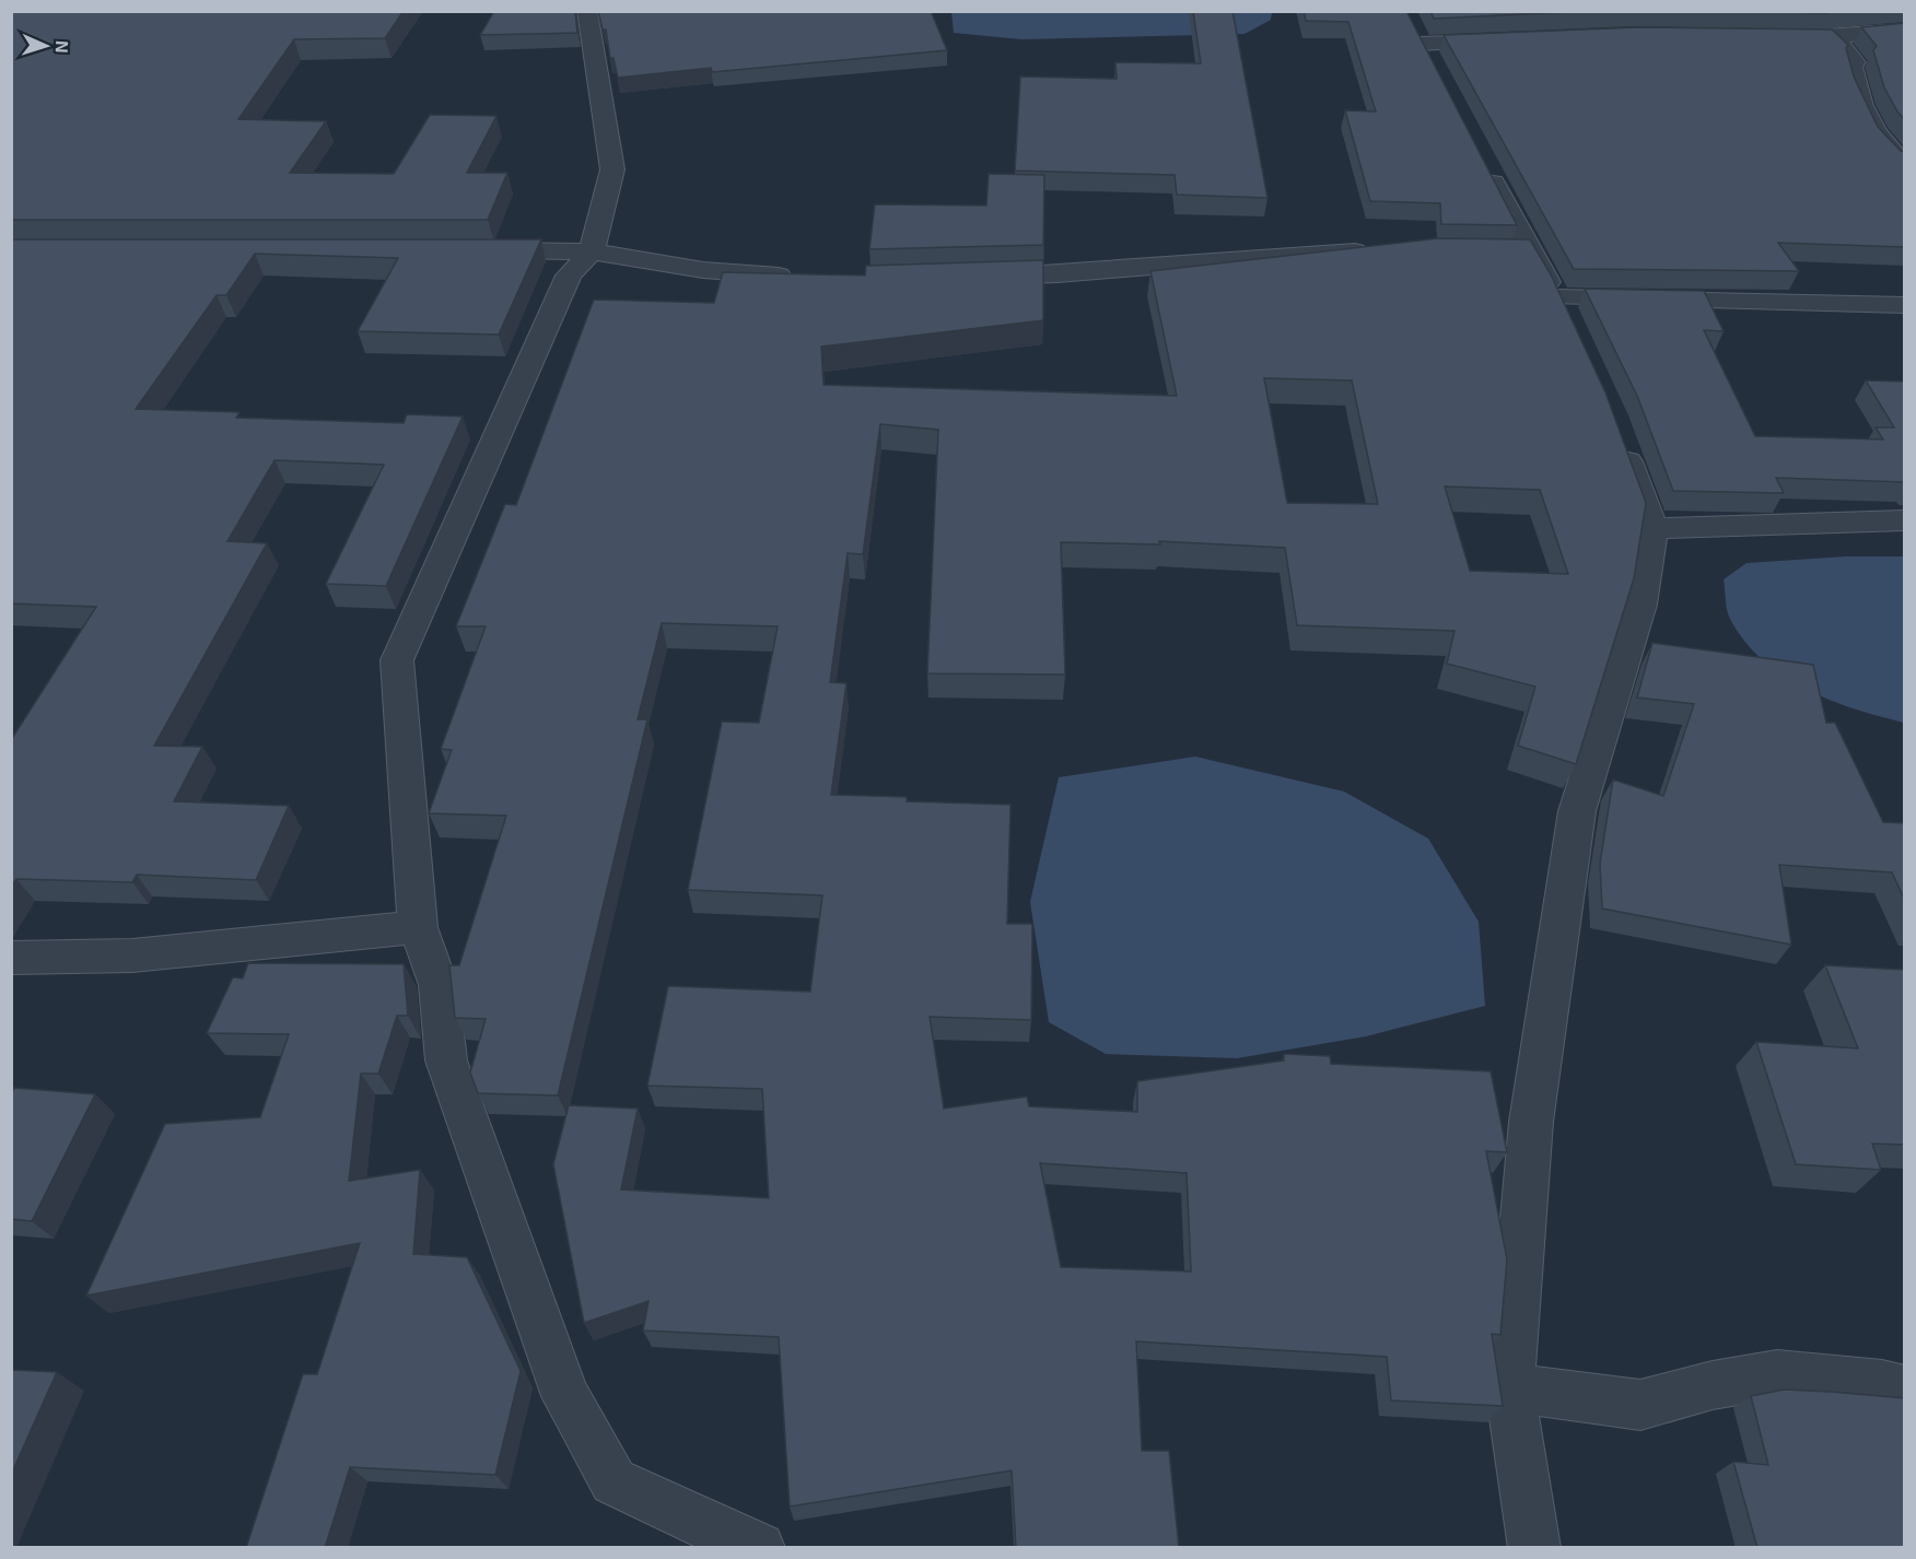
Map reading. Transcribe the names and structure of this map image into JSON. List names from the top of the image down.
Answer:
{
  "north": "right"
}
